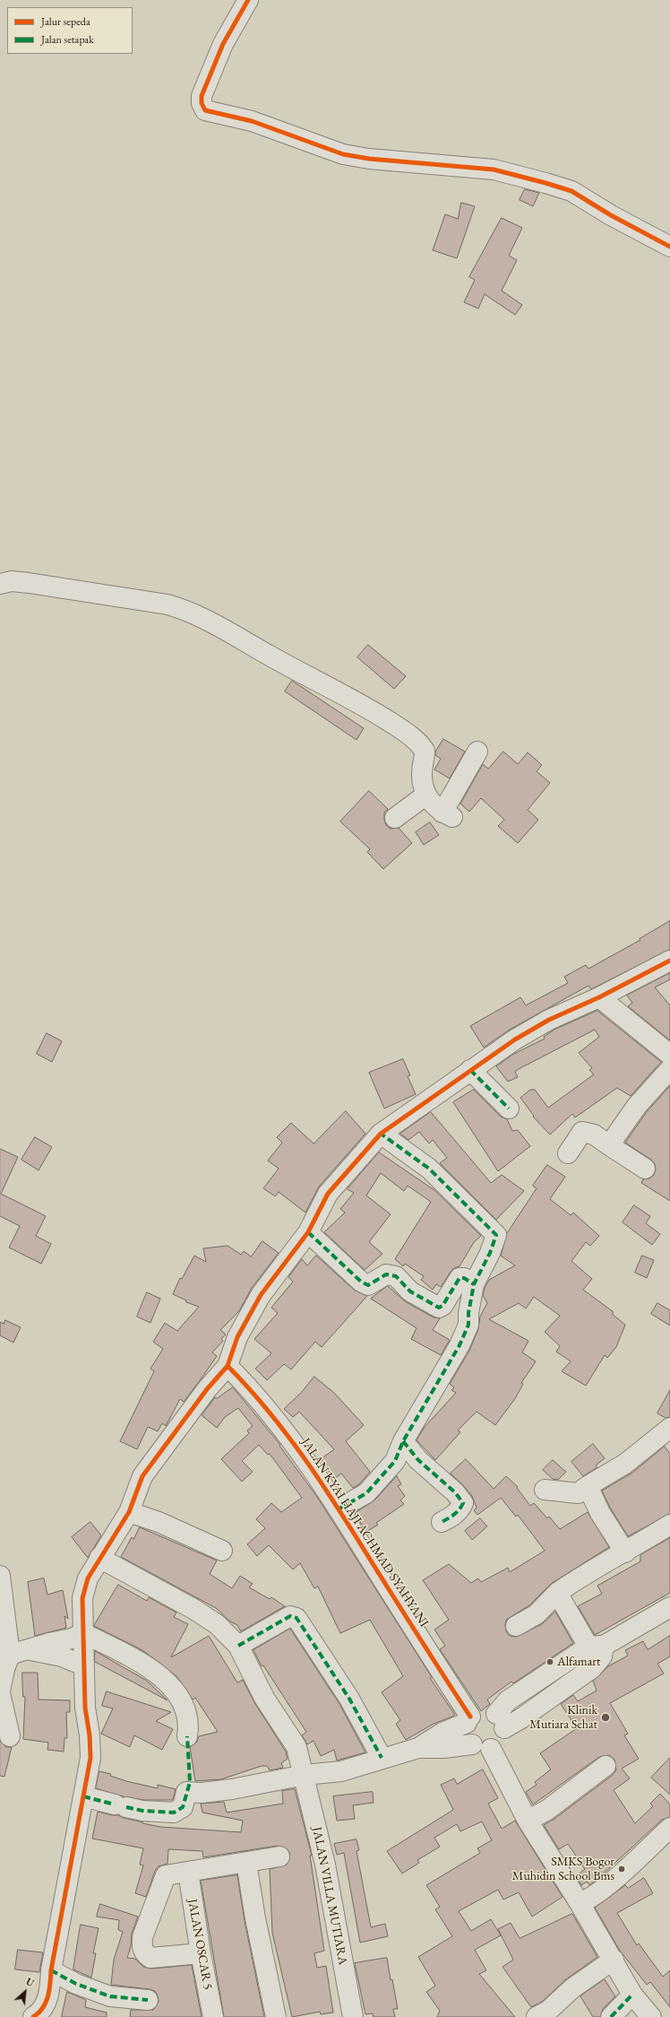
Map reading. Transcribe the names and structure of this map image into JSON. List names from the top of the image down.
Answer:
{
  "streets": {
    "street": ["JALAN KYAI HAJI ACHMAD SYAHYANI", "JALAN VILLA MUTIARA", "JALAN OSCAR 5"]
  },
  "places": ["Alfamart", "Klinik Mutiara Sehat", "SMKS Bogor Muhidin School Bms"],
  "legend": ["Jalur sepeda", "Jalan setapak"],
  "north": "top right"
}
